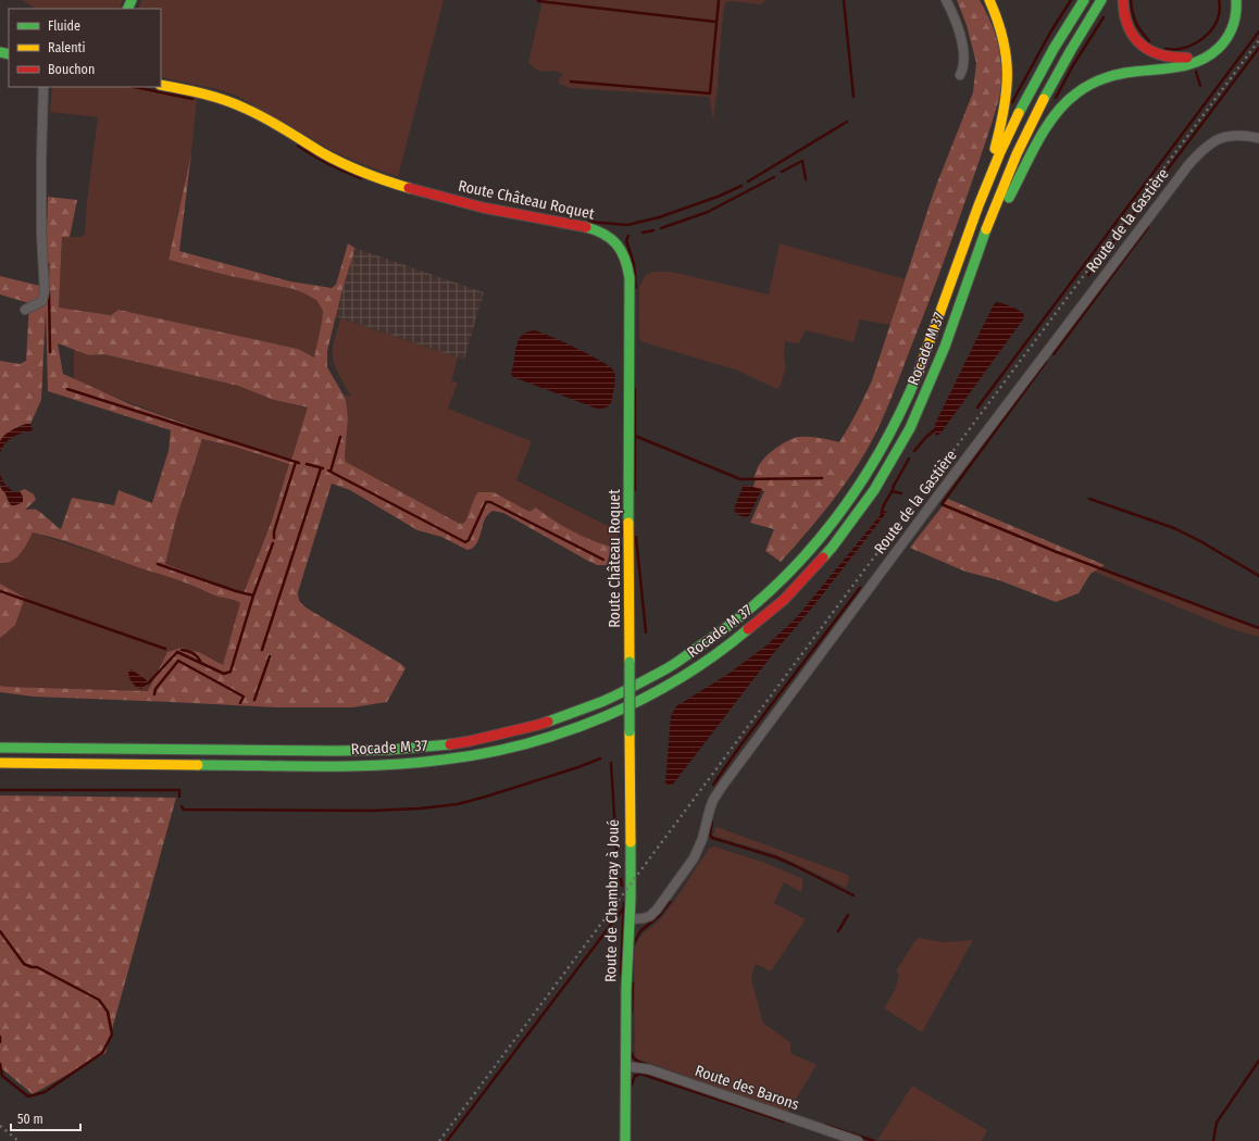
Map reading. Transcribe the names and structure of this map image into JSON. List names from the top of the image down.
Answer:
{
  "streets": {
    "main road": ["Route Château Roquet", "Rocade M 37", "Route de Chambray à Joué"],
    "street": ["Route de la Gastière", "Route des Barons"]
  },
  "crossings": [
    ["Route Château Roquet", "Route de Chambray à Joué"],
    ["Route de la Gastière", "Route de Chambray à Joué"],
    ["Route de Chambray à Joué", "Route des Barons"]
  ],
  "legend": ["Fluide", "Ralenti", "Bouchon"],
  "scale_bar": "50 m"
}
